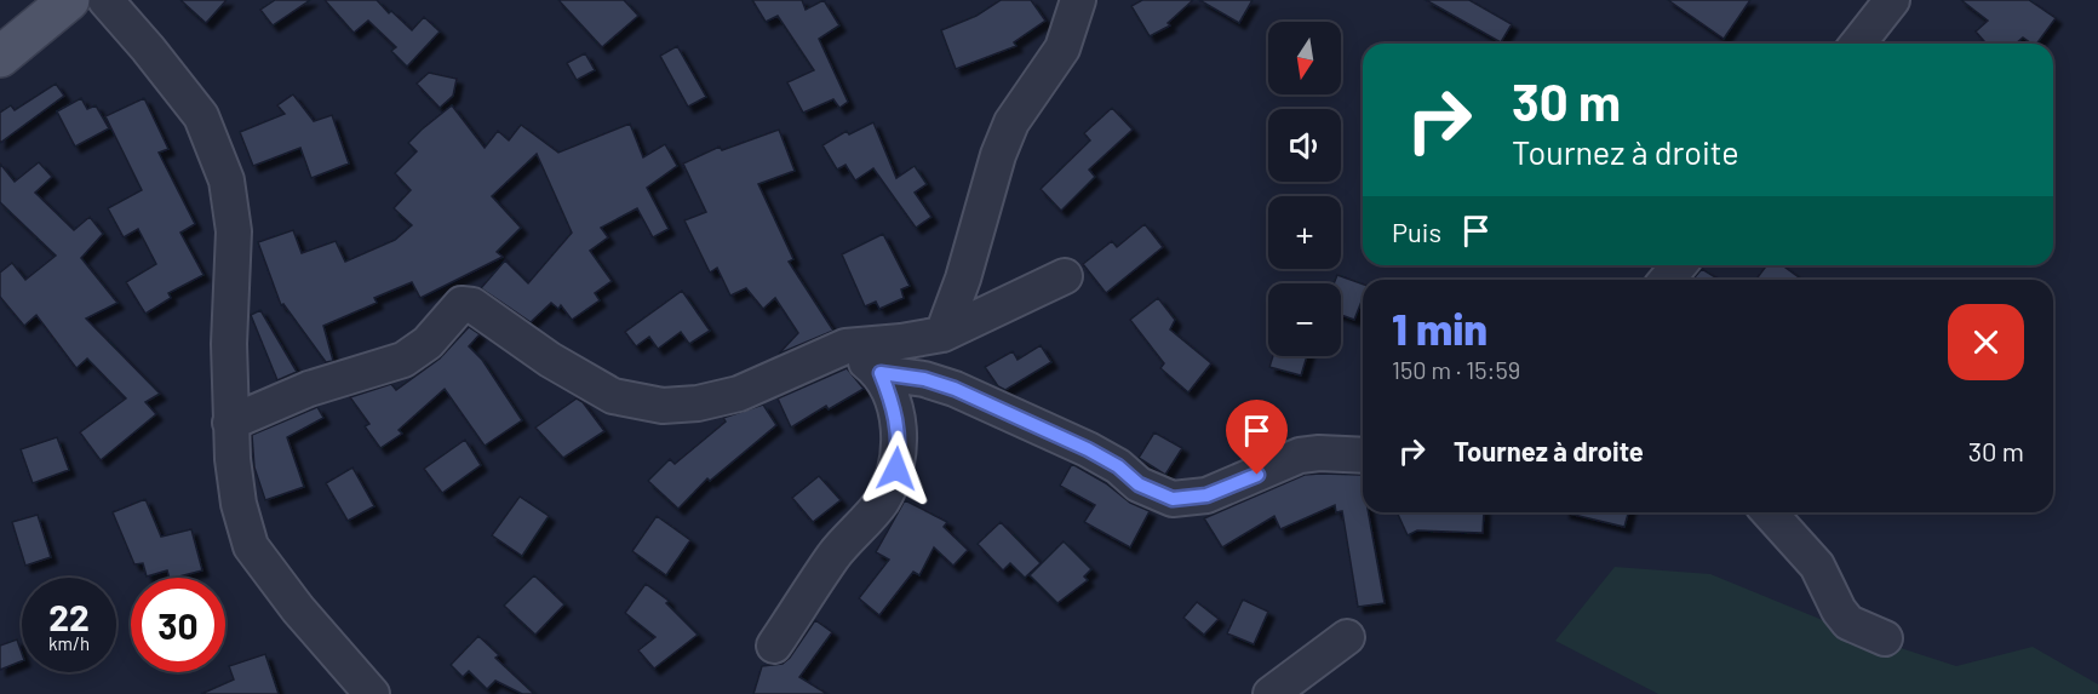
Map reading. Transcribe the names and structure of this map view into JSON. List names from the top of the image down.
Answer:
{
  "north": "bottom",
  "page": {
    "map_buttons": ["+", "−"],
    "turn": ["30 m", "Tournez à droite"],
    "then": "Puis",
    "heading": ["1 min", "150 m · 15:59"],
    "list": [
      {
        "name": "Tournez à droite",
        "value": "30 m"
      }
    ],
    "speed": "22 km/h",
    "limit": "30"
  }
}
